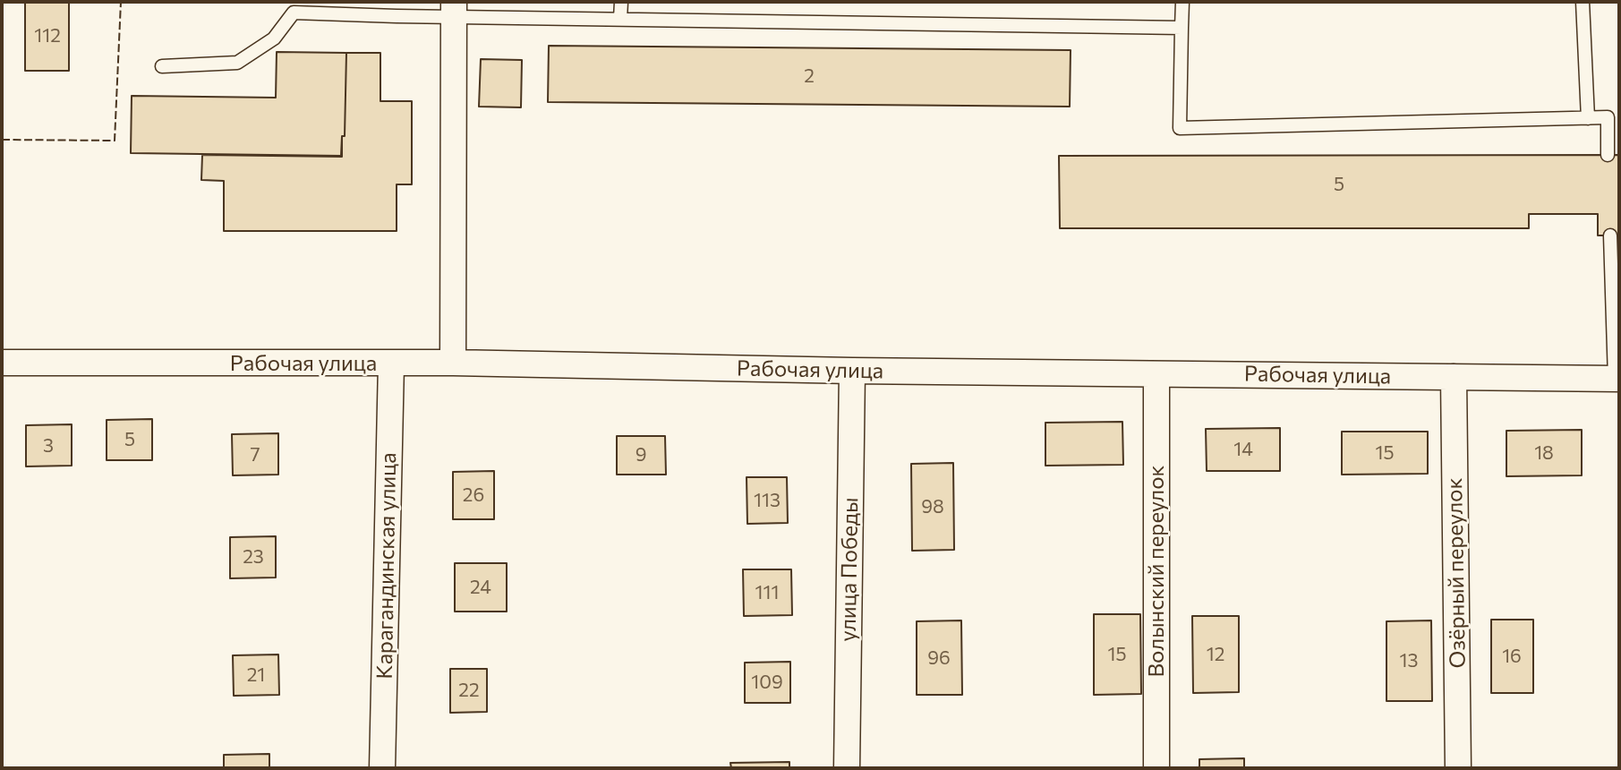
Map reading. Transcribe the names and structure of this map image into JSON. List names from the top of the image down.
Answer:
{
  "streets": {
    "street": [
      "Рабочая улица",
      "Карагандинская улица",
      "улица Победы",
      "Волынский переулок",
      "Озёрный переулок"
    ]
  },
  "crossings": [
    ["Рабочая улица", "Карагандинская улица"],
    ["Рабочая улица", "улица Победы"],
    ["Рабочая улица", "Волынский переулок"],
    ["Рабочая улица", "Озёрный переулок"]
  ],
  "house_numbers": [
    "112",
    "2",
    "5",
    "5",
    "3",
    "14",
    "15",
    "18",
    "7",
    "9",
    "26",
    "113",
    "98",
    "23",
    "24",
    "111",
    "15",
    "12",
    "16",
    "96",
    "13",
    "21",
    "109",
    "22"
  ]
}
